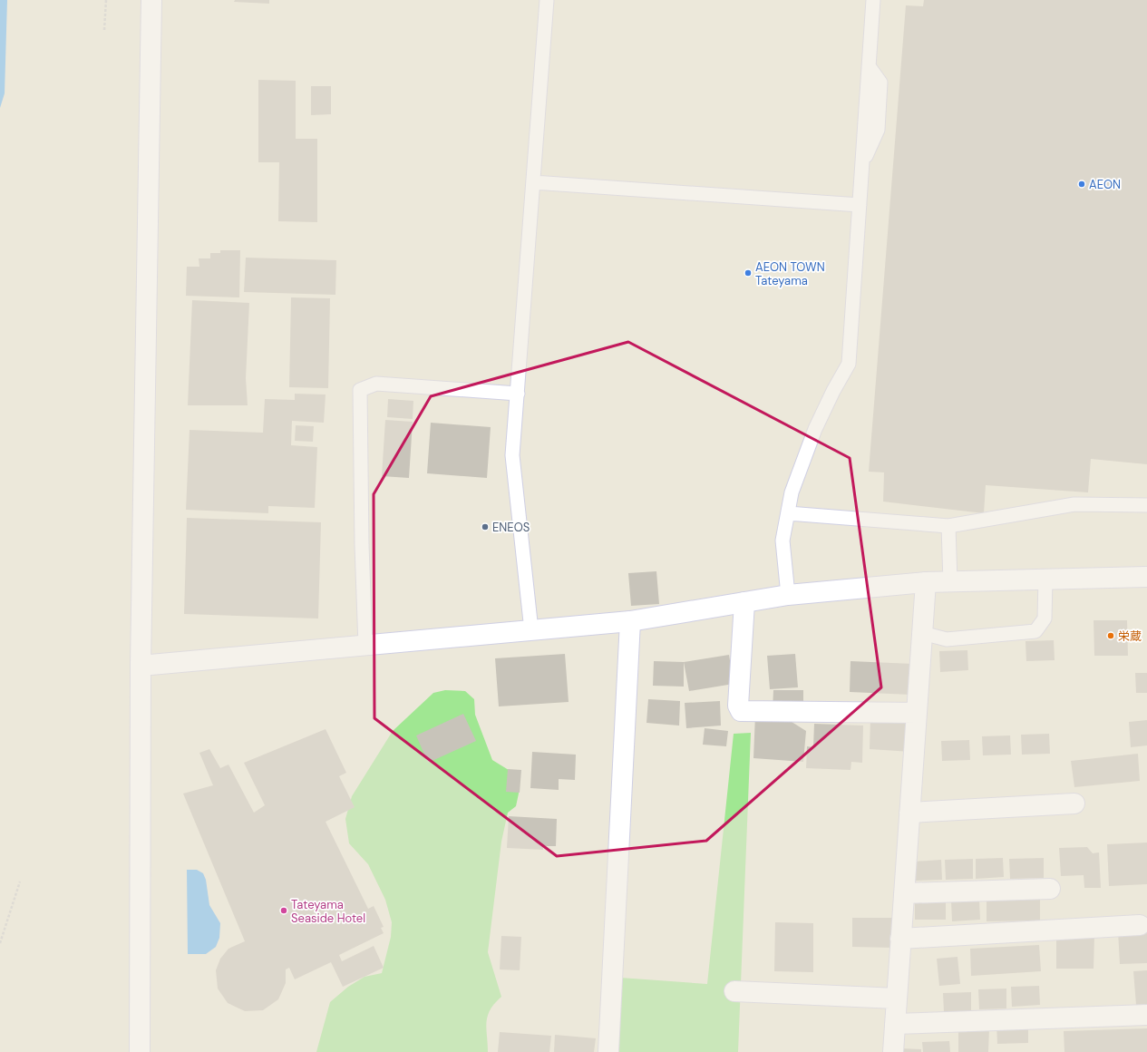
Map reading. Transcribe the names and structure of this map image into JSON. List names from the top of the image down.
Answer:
{
  "places": [
    "AEON",
    "AEON TOWN Tateyama",
    "ENEOS",
    "栄蔵",
    "Tateyama Seaside Hotel"
  ]
}
